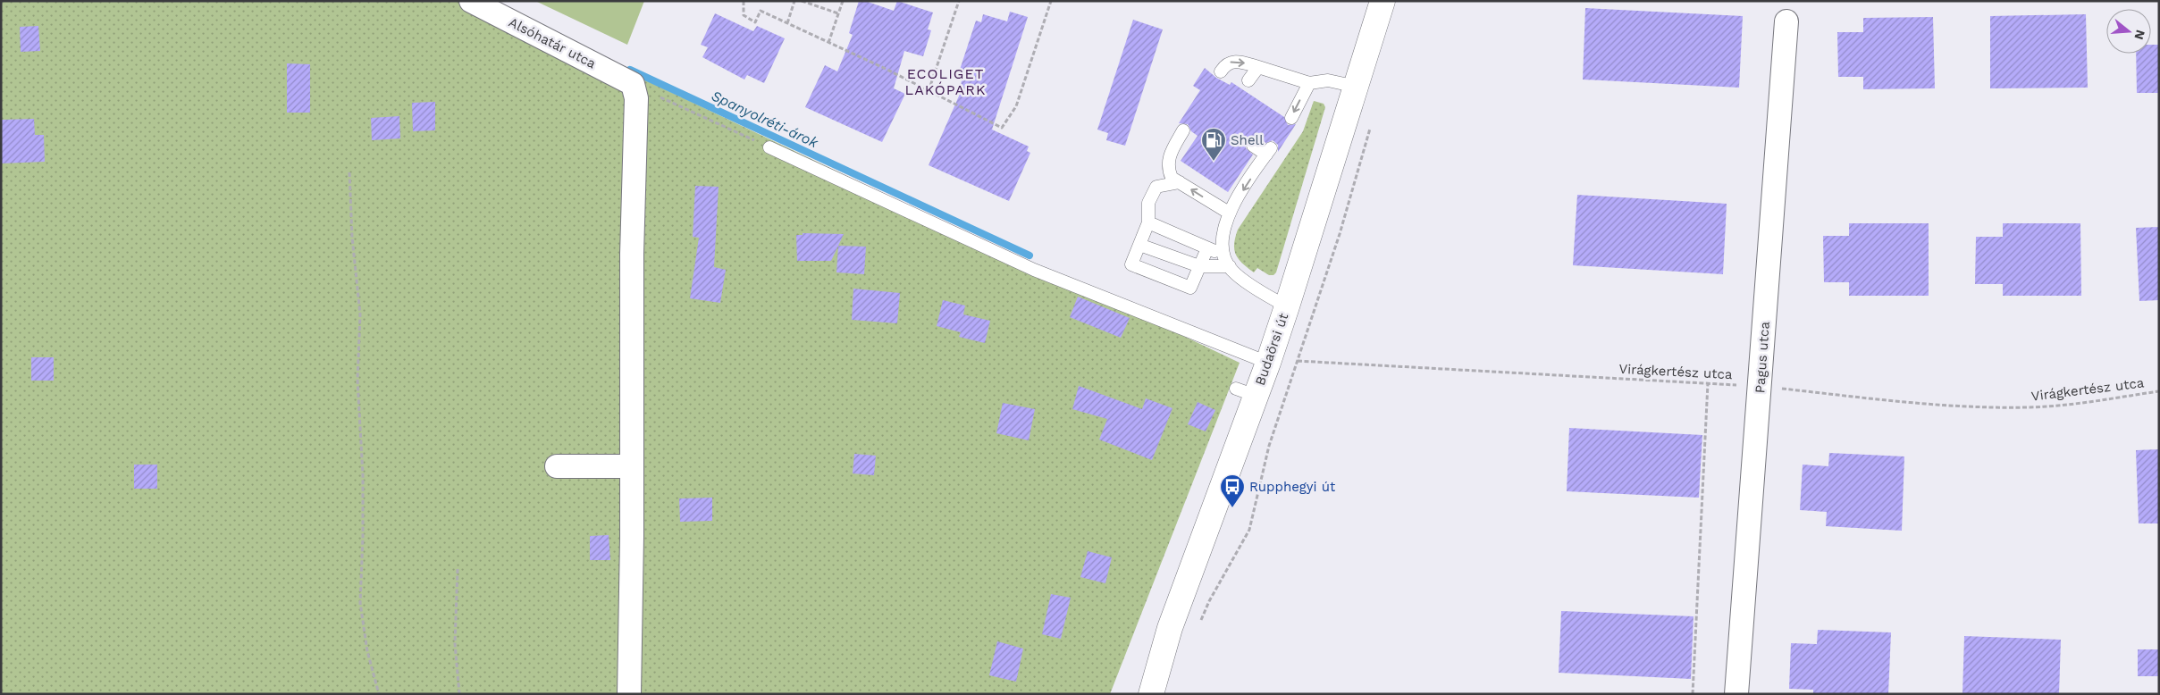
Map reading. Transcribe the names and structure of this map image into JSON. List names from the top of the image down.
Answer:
{
  "streets": {
    "main road": ["Budaörsi út"],
    "street": ["Alsóhatár utca", "Pagus utca"],
    "path": ["Virágkertész utca"]
  },
  "crossings": [
    ["Pagus utca", "Virágkertész utca"]
  ],
  "districts": ["ECOLIGET LAKÓPARK"],
  "water": ["Spanyolréti-árok"],
  "places": {
    "fuel station": ["Shell"],
    "bus stop": ["Rupphegyi út"]
  },
  "north": "right"
}
